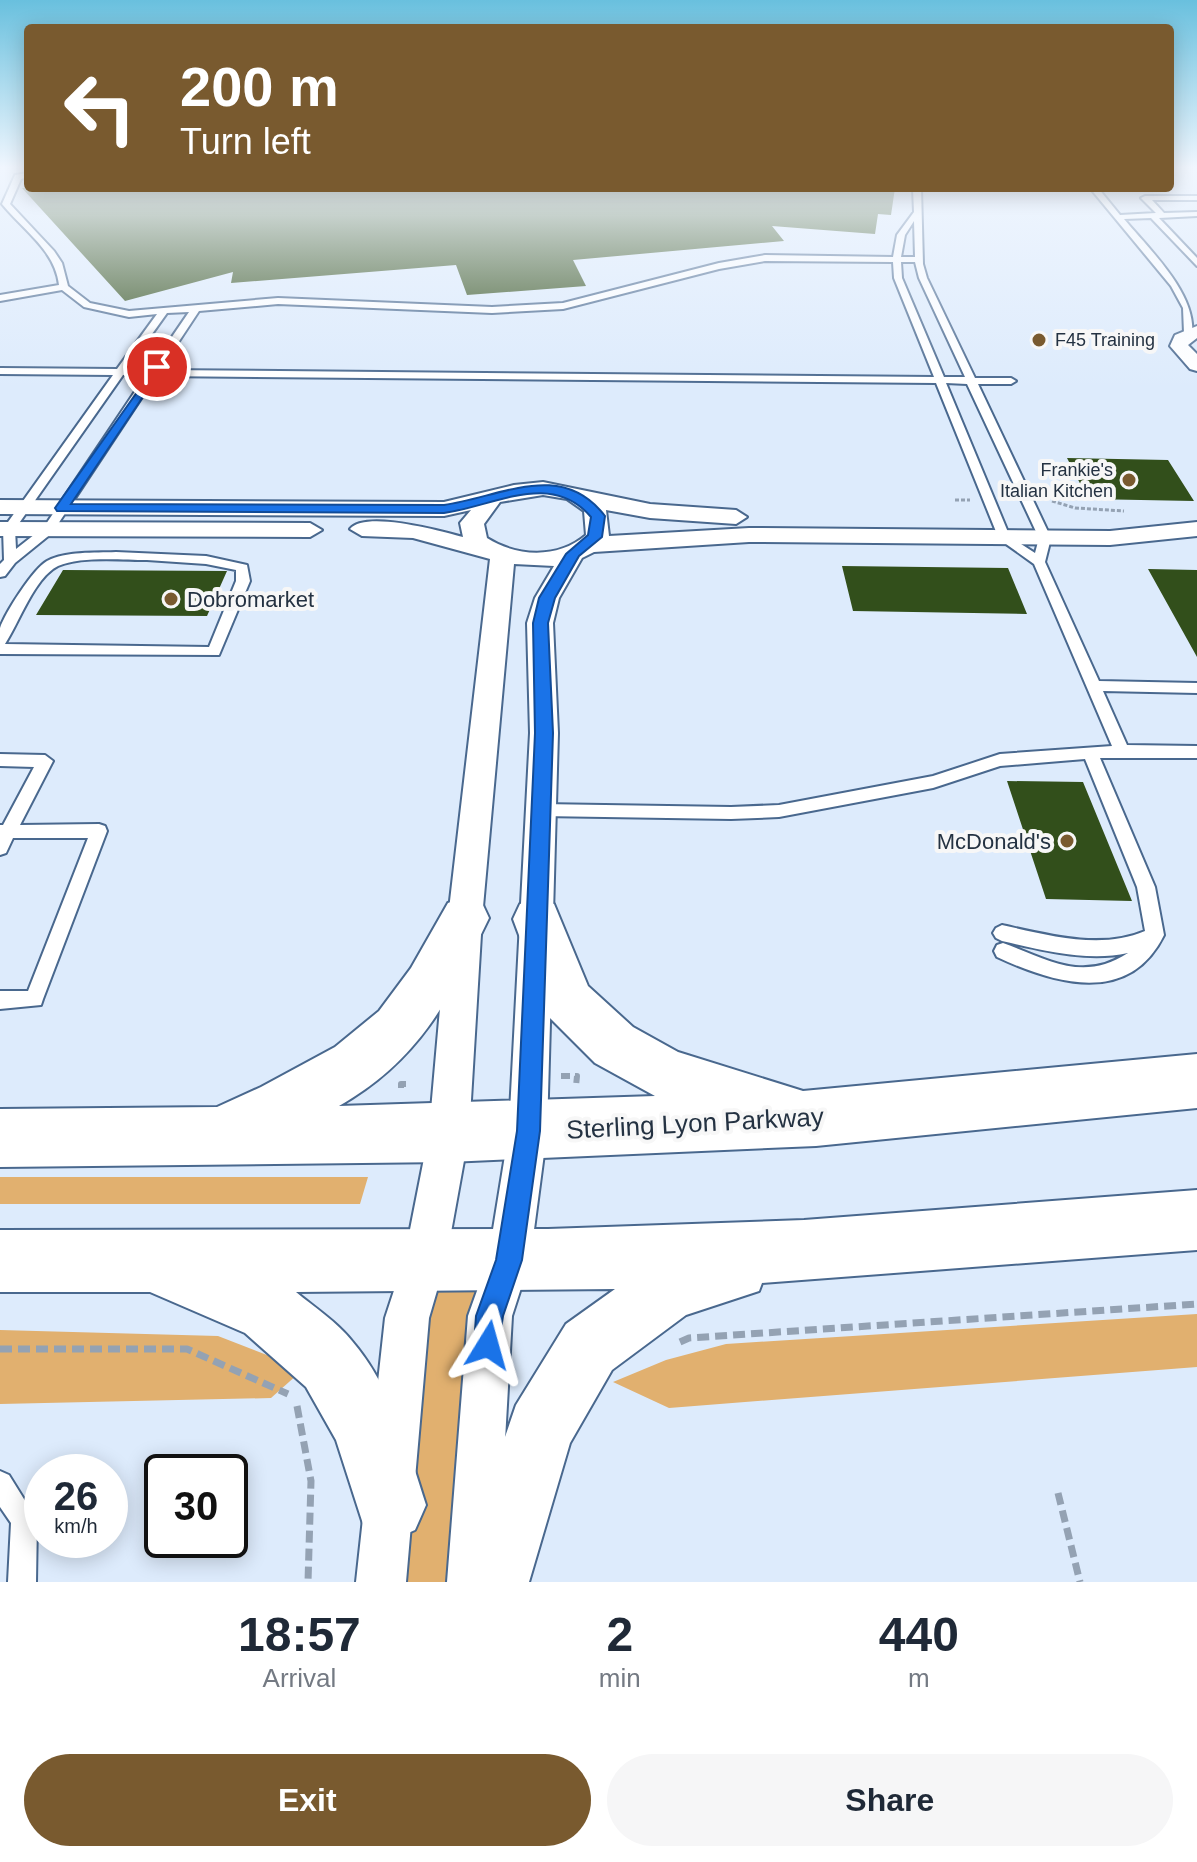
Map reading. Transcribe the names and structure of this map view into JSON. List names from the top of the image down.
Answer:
{
  "streets": {
    "main road": ["Sterling Lyon Parkway"]
  },
  "places": [
    "F45 Training",
    "Frankie's Italian Kitchen",
    "Dobromarket",
    "McDonald's"
  ],
  "page": {
    "turn": ["200 m", "Turn left"],
    "speed": "26 km/h",
    "limit": "30",
    "eta": [
      "18:57",
      "Arrival",
      "2",
      "min",
      "440",
      "m"
    ],
    "buttons": ["Exit", "Share"]
  }
}
